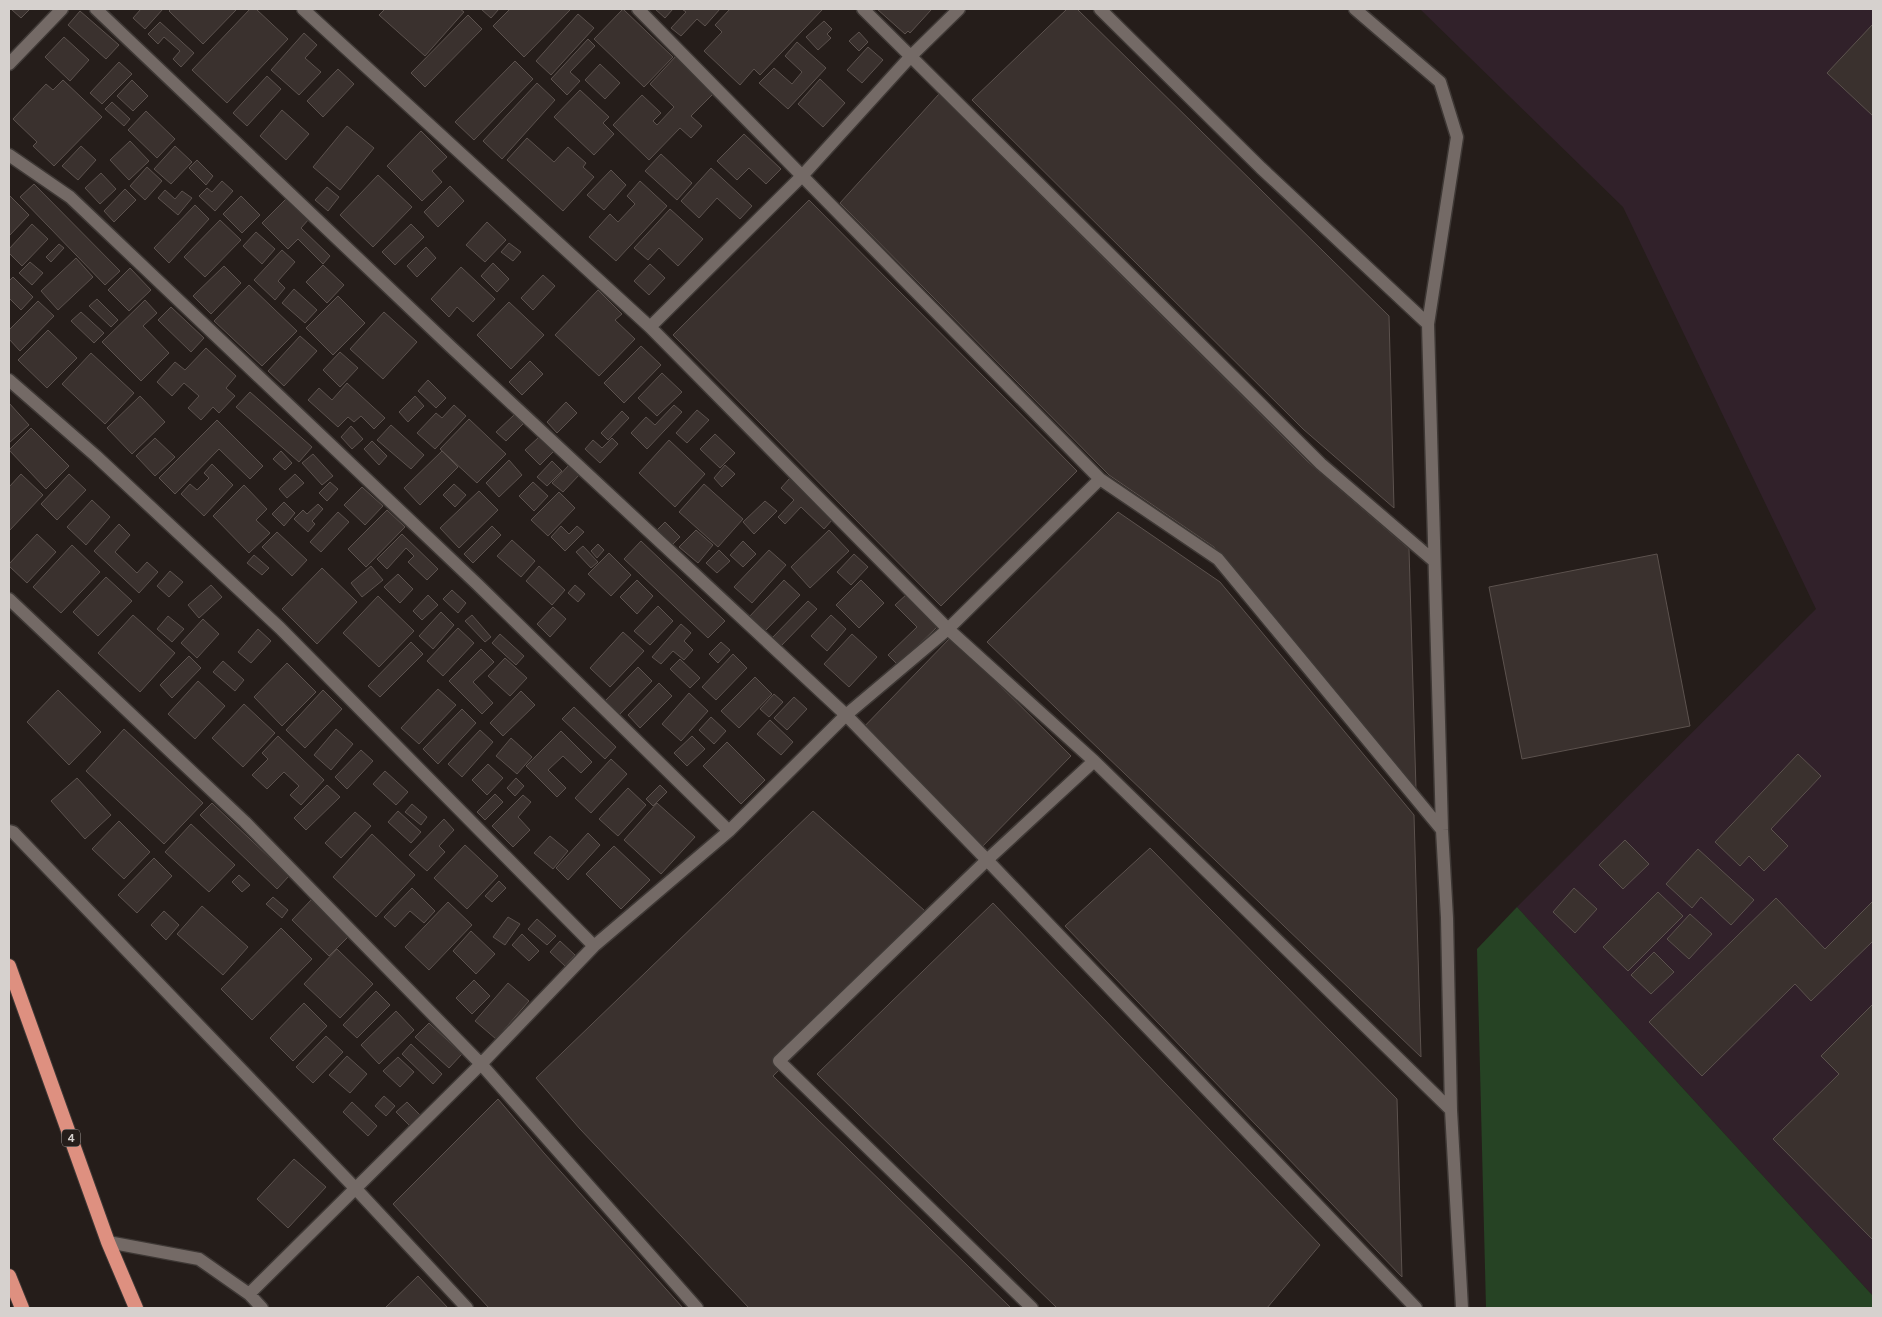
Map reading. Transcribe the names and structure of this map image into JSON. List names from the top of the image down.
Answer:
{
  "streets": {
    "highway": ["4"]
  }
}
